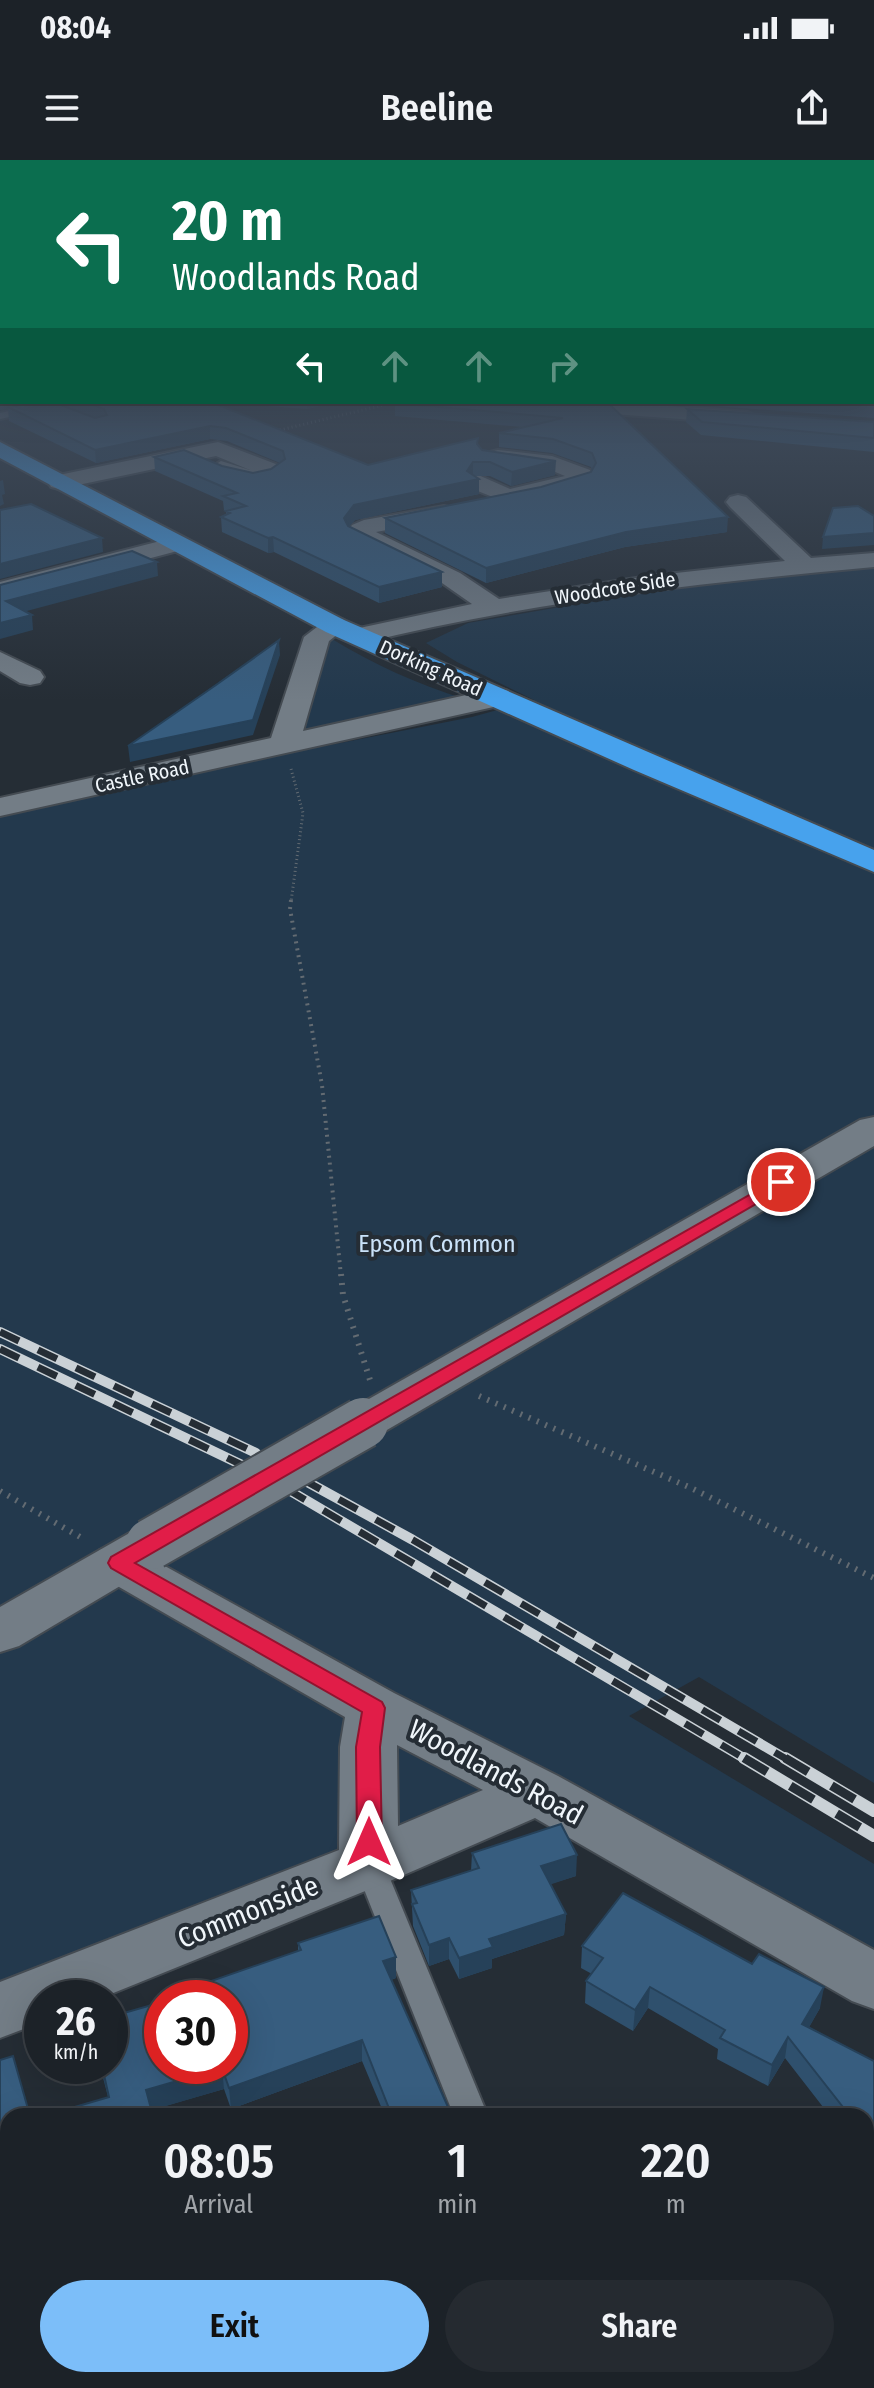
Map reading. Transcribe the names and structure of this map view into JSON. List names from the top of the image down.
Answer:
{
  "streets": {
    "highway": ["Dorking Road"],
    "street": [
      "Woodcote Side",
      "Castle Road",
      "Woodlands Road",
      "Commonside"
    ]
  },
  "crossings": [
    ["Woodcote Side", "Dorking Road"],
    ["Dorking Road", "Castle Road"],
    ["Woodlands Road", "Commonside"]
  ],
  "parks": ["Epsom Common"],
  "page": {
    "status": "08:04",
    "header": "Beeline",
    "turn": ["20 m", "Woodlands Road"],
    "speed": "26 km/h",
    "limit": "30",
    "eta": [
      "08:05",
      "Arrival",
      "1",
      "min",
      "220",
      "m"
    ],
    "buttons": ["Exit", "Share"]
  }
}
